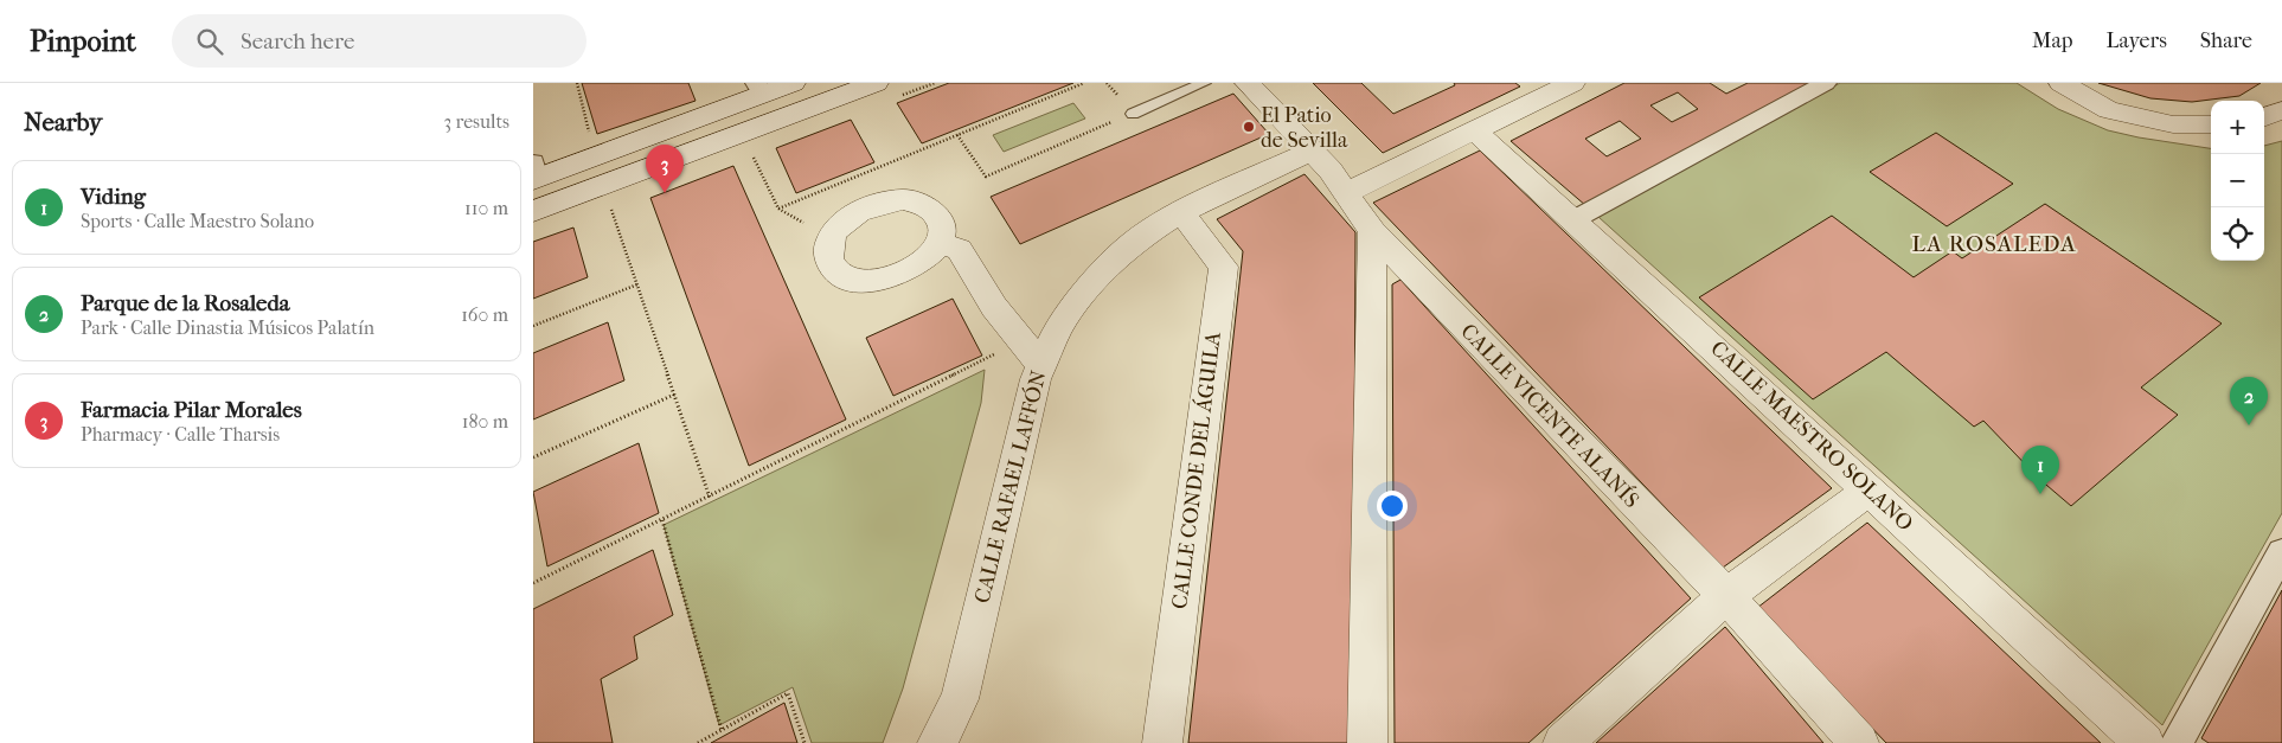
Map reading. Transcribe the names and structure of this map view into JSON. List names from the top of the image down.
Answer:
{
  "streets": {
    "street": [
      "CALLE VICENTE ALANÍS",
      "CALLE MAESTRO SOLANO",
      "CALLE CONDE DEL ÁGUILA",
      "CALLE RAFAEL LAFFÓN"
    ]
  },
  "crossings": [
    ["CALLE VICENTE ALANÍS", "CALLE RAFAEL LAFFÓN"],
    ["CALLE CONDE DEL ÁGUILA", "CALLE RAFAEL LAFFÓN"]
  ],
  "districts": ["LA ROSALEDA"],
  "places": ["El Patio de Sevilla"],
  "page": {
    "header": "Pinpoint",
    "search": "Search here",
    "nav": ["Map", "Layers", "Share"],
    "heading": ["Nearby", "3 results"],
    "map_buttons": ["+", "−"],
    "pins": ["3", "2", "1"],
    "list": [
      {
        "mark": "1",
        "name": "Viding",
        "note": "Sports · Calle Maestro Solano",
        "value": "110 m"
      },
      {
        "mark": "2",
        "name": "Parque de la Rosaleda",
        "note": "Park · Calle Dinastia Músicos Palatín",
        "value": "160 m"
      },
      {
        "mark": "3",
        "name": "Farmacia Pilar Morales",
        "note": "Pharmacy · Calle Tharsis",
        "value": "180 m"
      }
    ]
  }
}
